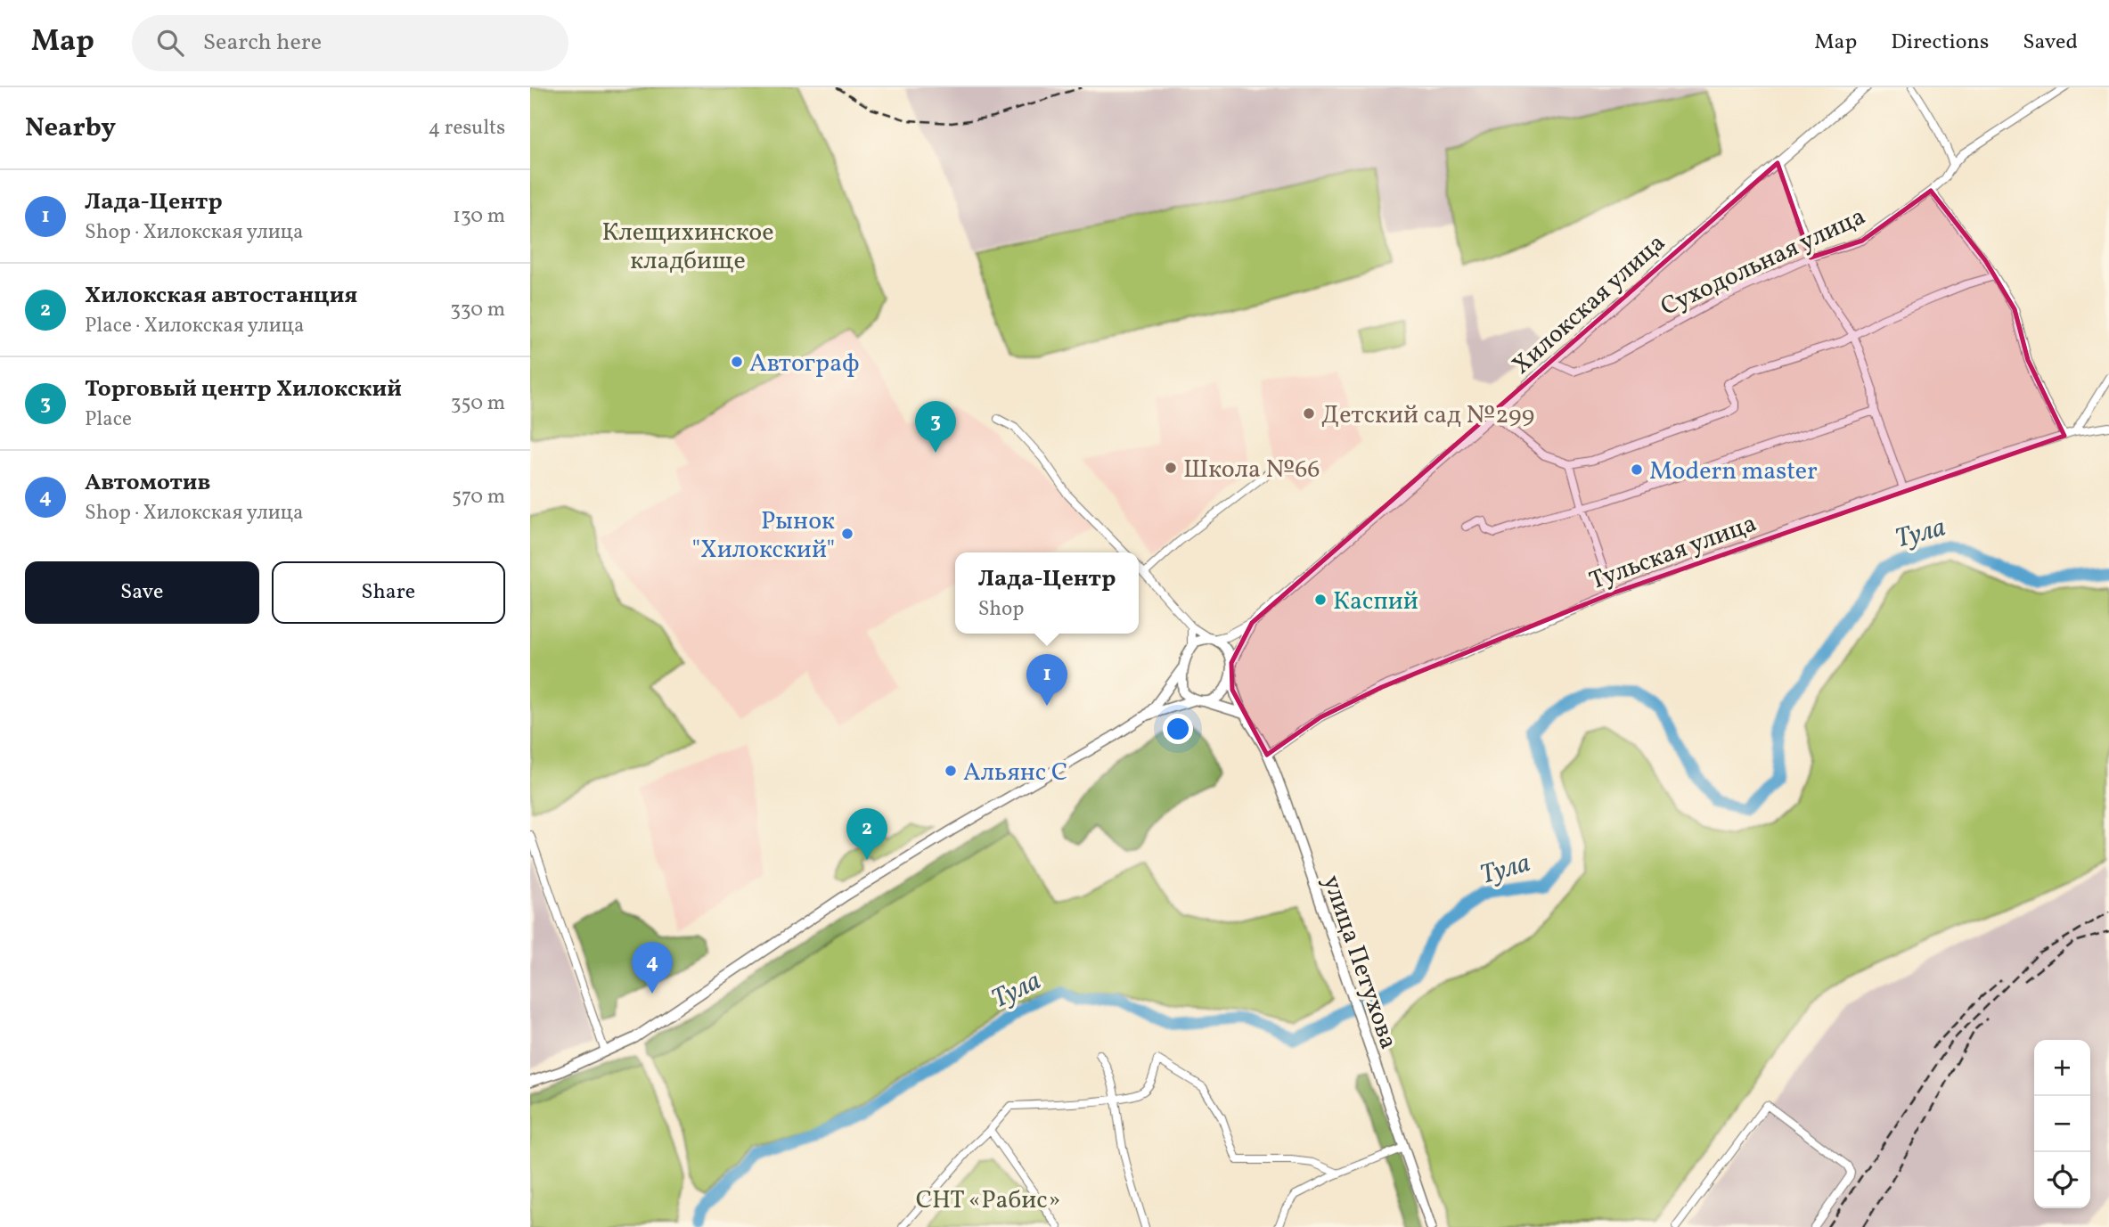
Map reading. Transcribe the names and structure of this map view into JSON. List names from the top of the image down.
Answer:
{
  "streets": {
    "highway": ["улица Петухова"],
    "main road": ["Хилокская улица"],
    "street": ["Суходольная улица", "Тульская улица"]
  },
  "crossings": [
    ["Суходольная улица", "Хилокская улица"],
    ["Тульская улица", "улица Петухова"]
  ],
  "water": ["Тула"],
  "parks": ["Клещихинское кладбище", "СНТ «Рабис»"],
  "places": [
    "Автограф",
    "Детский сад №299",
    "Школа №66",
    "Modern master",
    "Рынок \"Хилокский\"",
    "Каспий",
    "Альянс С"
  ],
  "page": {
    "header": "Map",
    "search": "Search here",
    "nav": ["Map", "Directions", "Saved"],
    "heading": ["Nearby", "4 results"],
    "list": [
      {
        "mark": "1",
        "name": "Лада-Центр",
        "note": "Shop · Хилокская улица",
        "value": "130 m"
      },
      {
        "mark": "2",
        "name": "Хилокская автостанция",
        "note": "Place · Хилокская улица",
        "value": "330 m"
      },
      {
        "mark": "3",
        "name": "Торговый центр Хилокский",
        "note": "Place",
        "value": "350 m"
      },
      {
        "mark": "4",
        "name": "Автомотив",
        "note": "Shop · Хилокская улица",
        "value": "570 m"
      }
    ],
    "pins": [
      "3",
      "1",
      "2",
      "4"
    ],
    "buttons": ["Save", "Share"],
    "popup": ["Лада-Центр", "Shop"],
    "map_buttons": ["+", "−"]
  }
}
